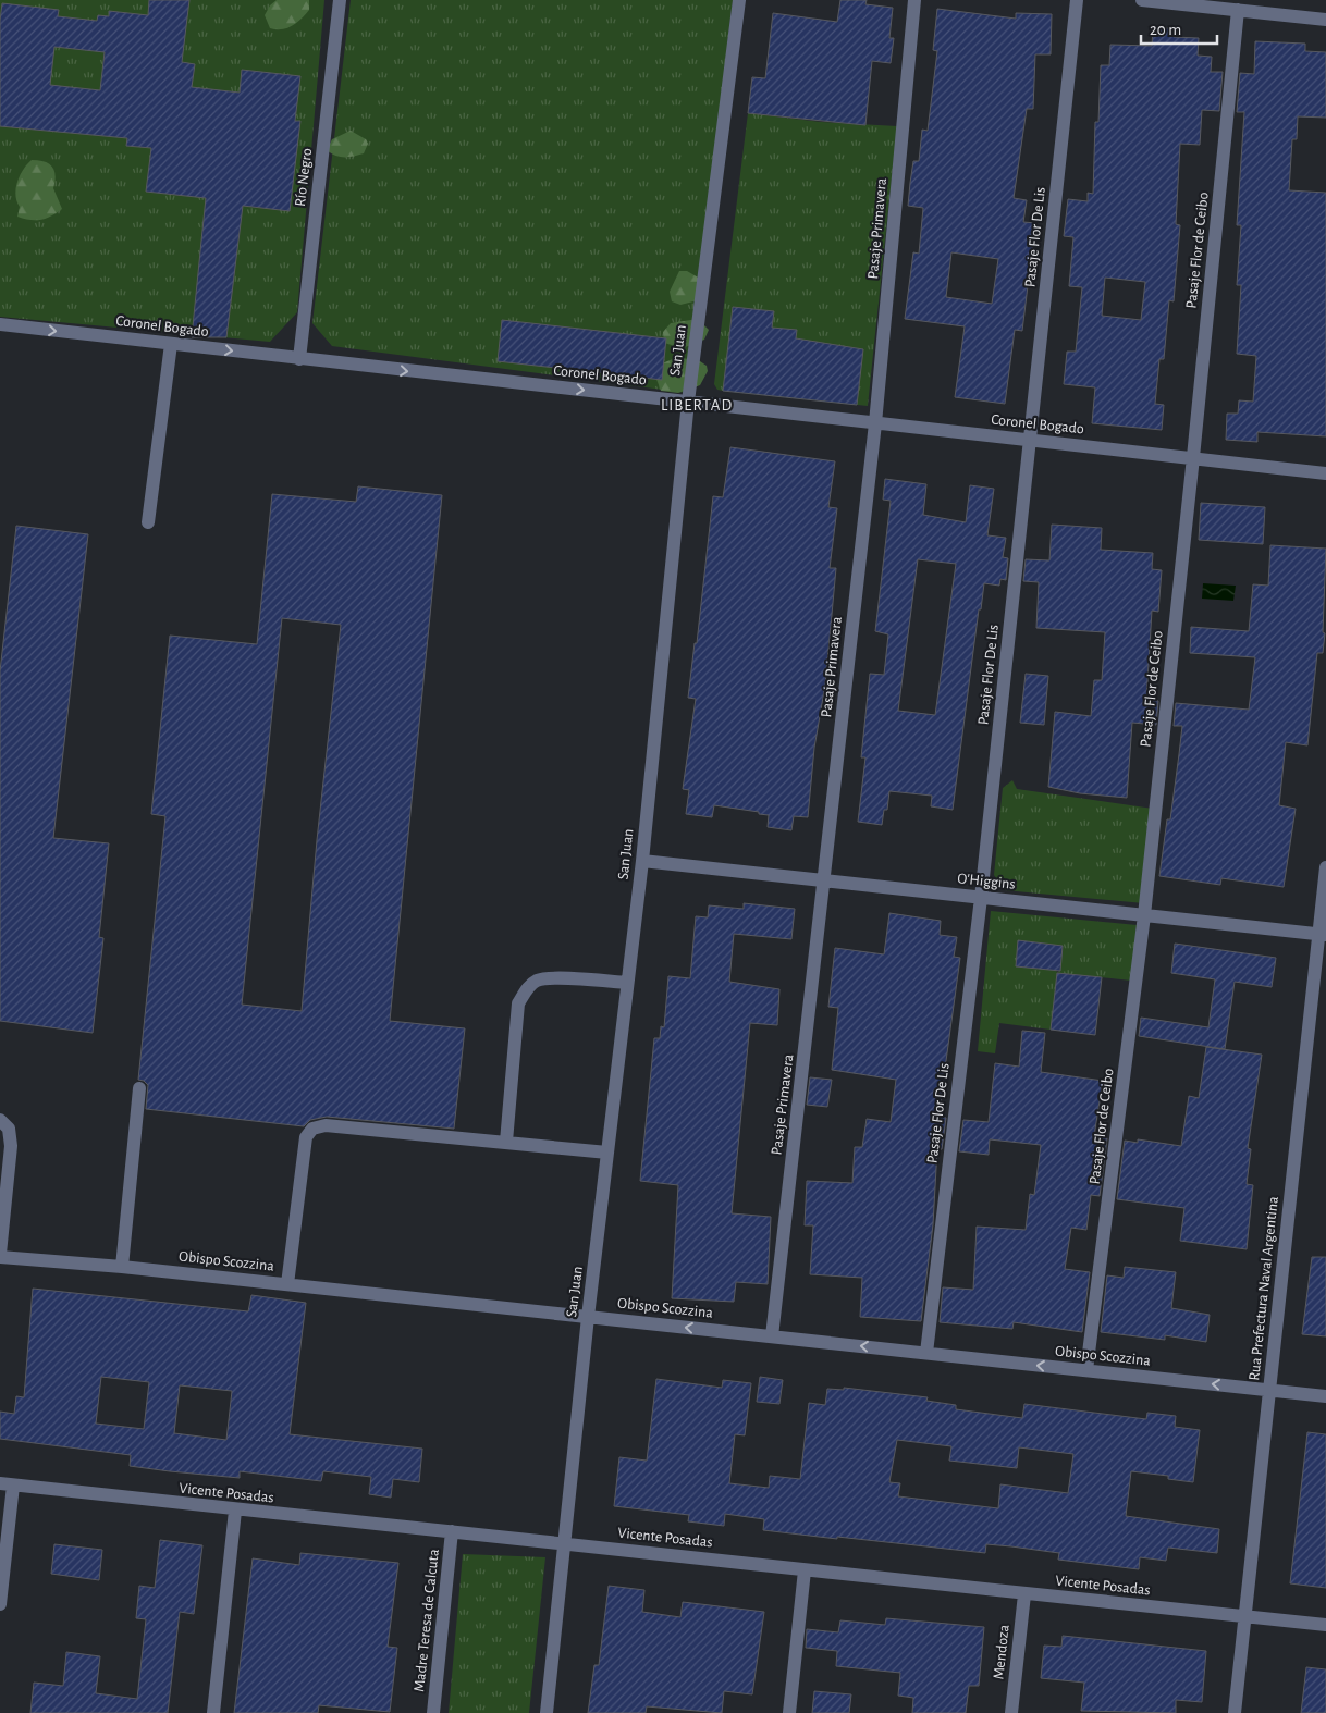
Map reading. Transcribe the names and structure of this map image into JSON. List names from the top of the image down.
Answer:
{
  "streets": {
    "street": [
      "Río Negro",
      "Pasaje Primavera",
      "Pasaje Flor De Lis",
      "Pasaje Flor de Ceibo",
      "Coronel Bogado",
      "San Juan",
      "O'Higgins",
      "Obispo Scozzina",
      "Rua Prefectura Naval Argentina",
      "Vicente Posadas",
      "Madre Teresa de Calcuta",
      "Mendoza"
    ]
  },
  "crossings": [
    ["Río Negro", "Coronel Bogado"],
    ["Pasaje Primavera", "Coronel Bogado"],
    ["Pasaje Primavera", "O'Higgins"],
    ["Pasaje Primavera", "Obispo Scozzina"],
    ["Pasaje Flor De Lis", "Coronel Bogado"],
    ["Pasaje Flor De Lis", "O'Higgins"],
    ["Pasaje Flor De Lis", "Obispo Scozzina"],
    ["Pasaje Flor de Ceibo", "Coronel Bogado"],
    ["Pasaje Flor de Ceibo", "O'Higgins"],
    ["Pasaje Flor de Ceibo", "Obispo Scozzina"],
    ["Coronel Bogado", "San Juan"],
    ["San Juan", "O'Higgins"],
    ["San Juan", "Obispo Scozzina"],
    ["San Juan", "Vicente Posadas"],
    ["O'Higgins", "Rua Prefectura Naval Argentina"],
    ["Obispo Scozzina", "Rua Prefectura Naval Argentina"],
    ["Rua Prefectura Naval Argentina", "Vicente Posadas"],
    ["Vicente Posadas", "Madre Teresa de Calcuta"],
    ["Vicente Posadas", "Mendoza"]
  ],
  "one_way": ["Coronel Bogado", "Obispo Scozzina"],
  "districts": ["LIBERTAD"],
  "scale_bar": "20 m"
}
